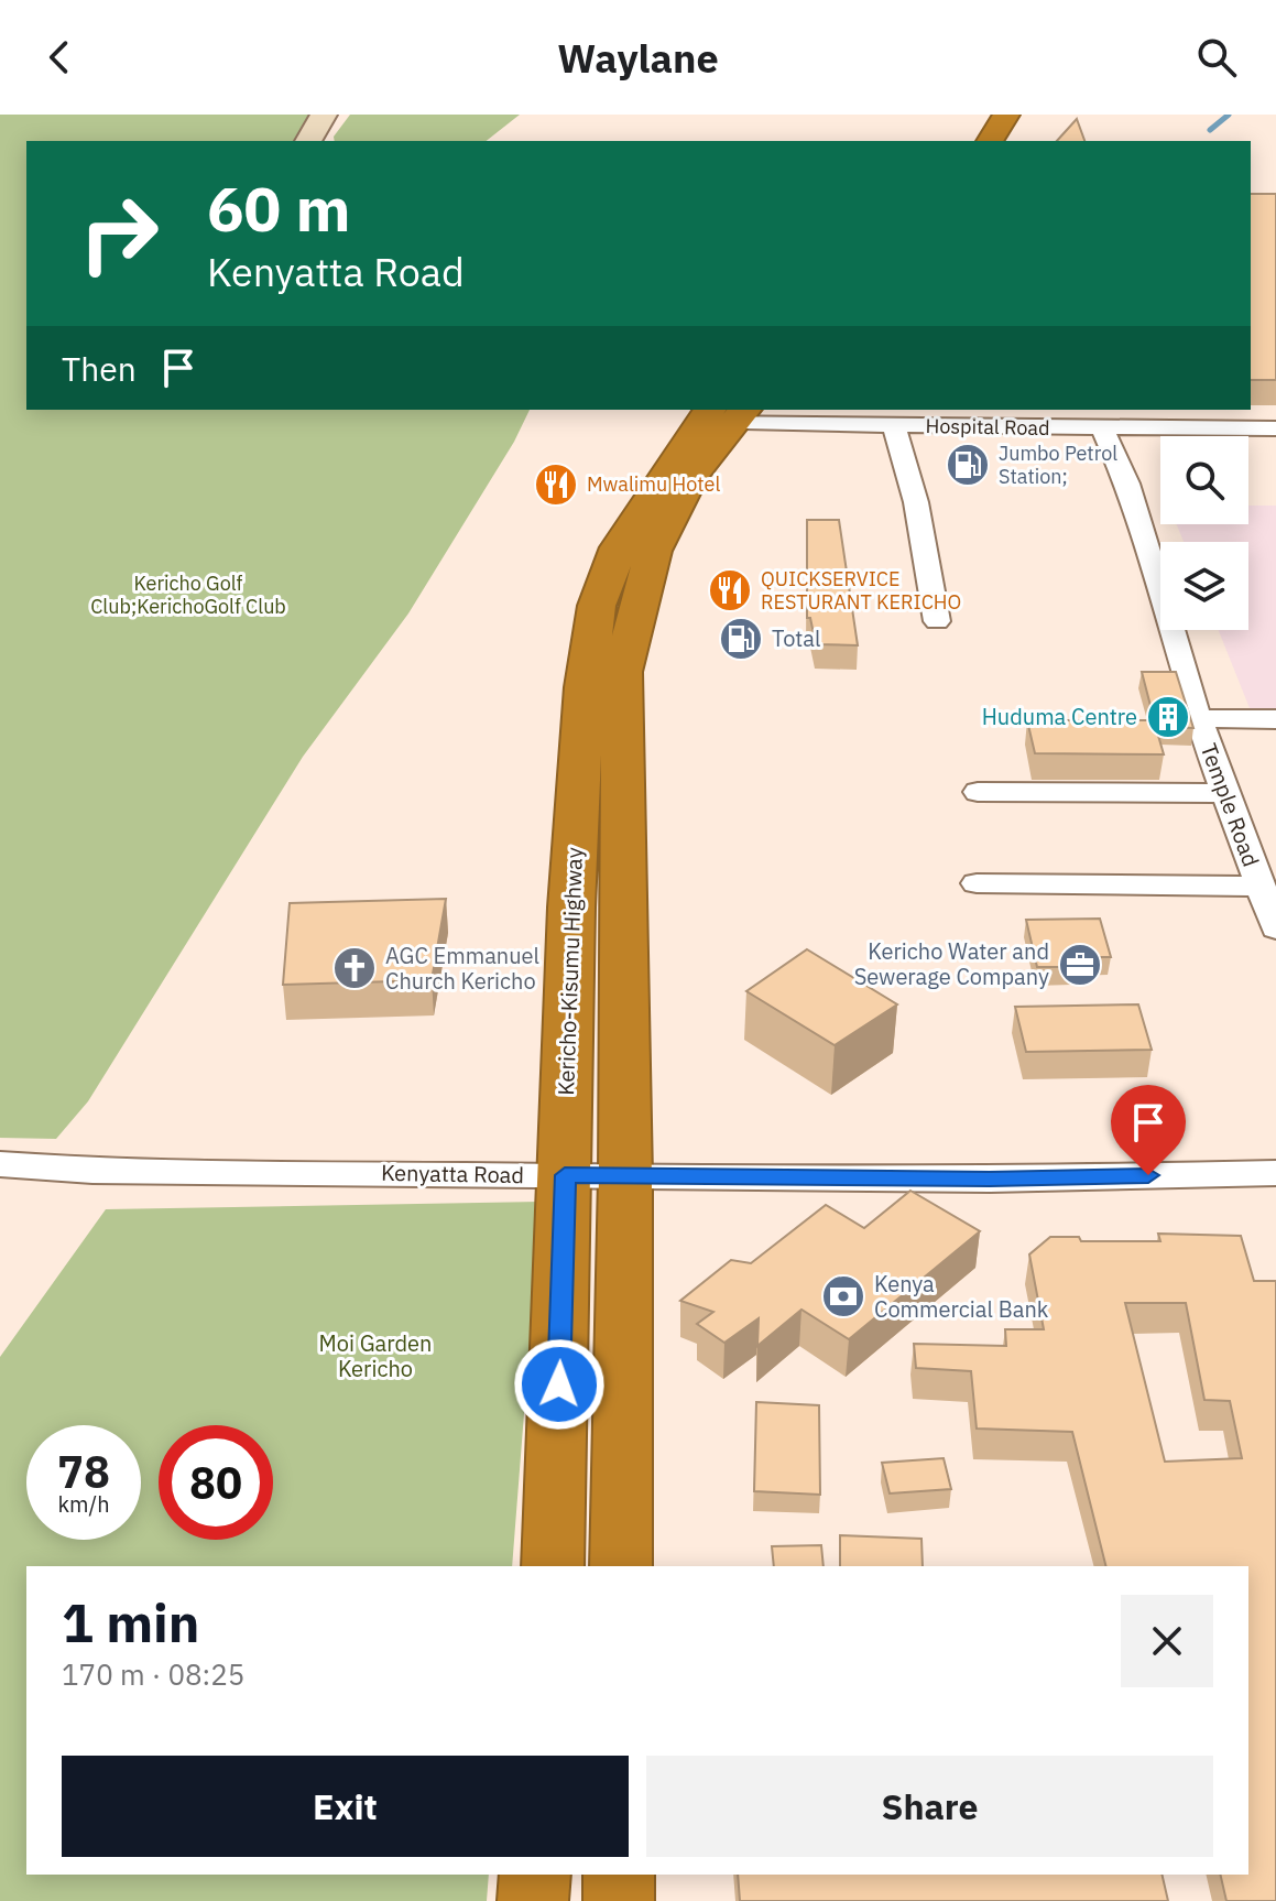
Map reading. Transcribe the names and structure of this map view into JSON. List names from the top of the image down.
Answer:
{
  "streets": {
    "highway": ["Kericho-Kisumu Highway"],
    "street": ["Hospital Road", "Temple Road", "Kenyatta Road"]
  },
  "crossings": [
    ["Hospital Road", "Temple Road"],
    ["Hospital Road", "Kericho-Kisumu Highway"],
    ["Kericho-Kisumu Highway", "Kenyatta Road"]
  ],
  "parks": ["Kericho Golf Club;KerichoGolf Club", "Moi Garden Kericho"],
  "places": {
    "fuel station": ["Jumbo Petrol Station;", "Total"],
    "restaurant": ["Mwalimu Hotel", "QUICKSERVICE RESTURANT KERICHO"],
    "building": ["Huduma Centre"],
    "office": ["Kericho Water and Sewerage Company"],
    "church": ["AGC Emmanuel Church Kericho"],
    "bank": ["Kenya Commercial Bank"]
  },
  "page": {
    "header": "Waylane",
    "turn": ["60 m", "Kenyatta Road"],
    "then": "Then",
    "speed": "78 km/h",
    "limit": "80",
    "heading": ["1 min", "170 m · 08:25"],
    "buttons": ["Exit", "Share"]
  }
}
